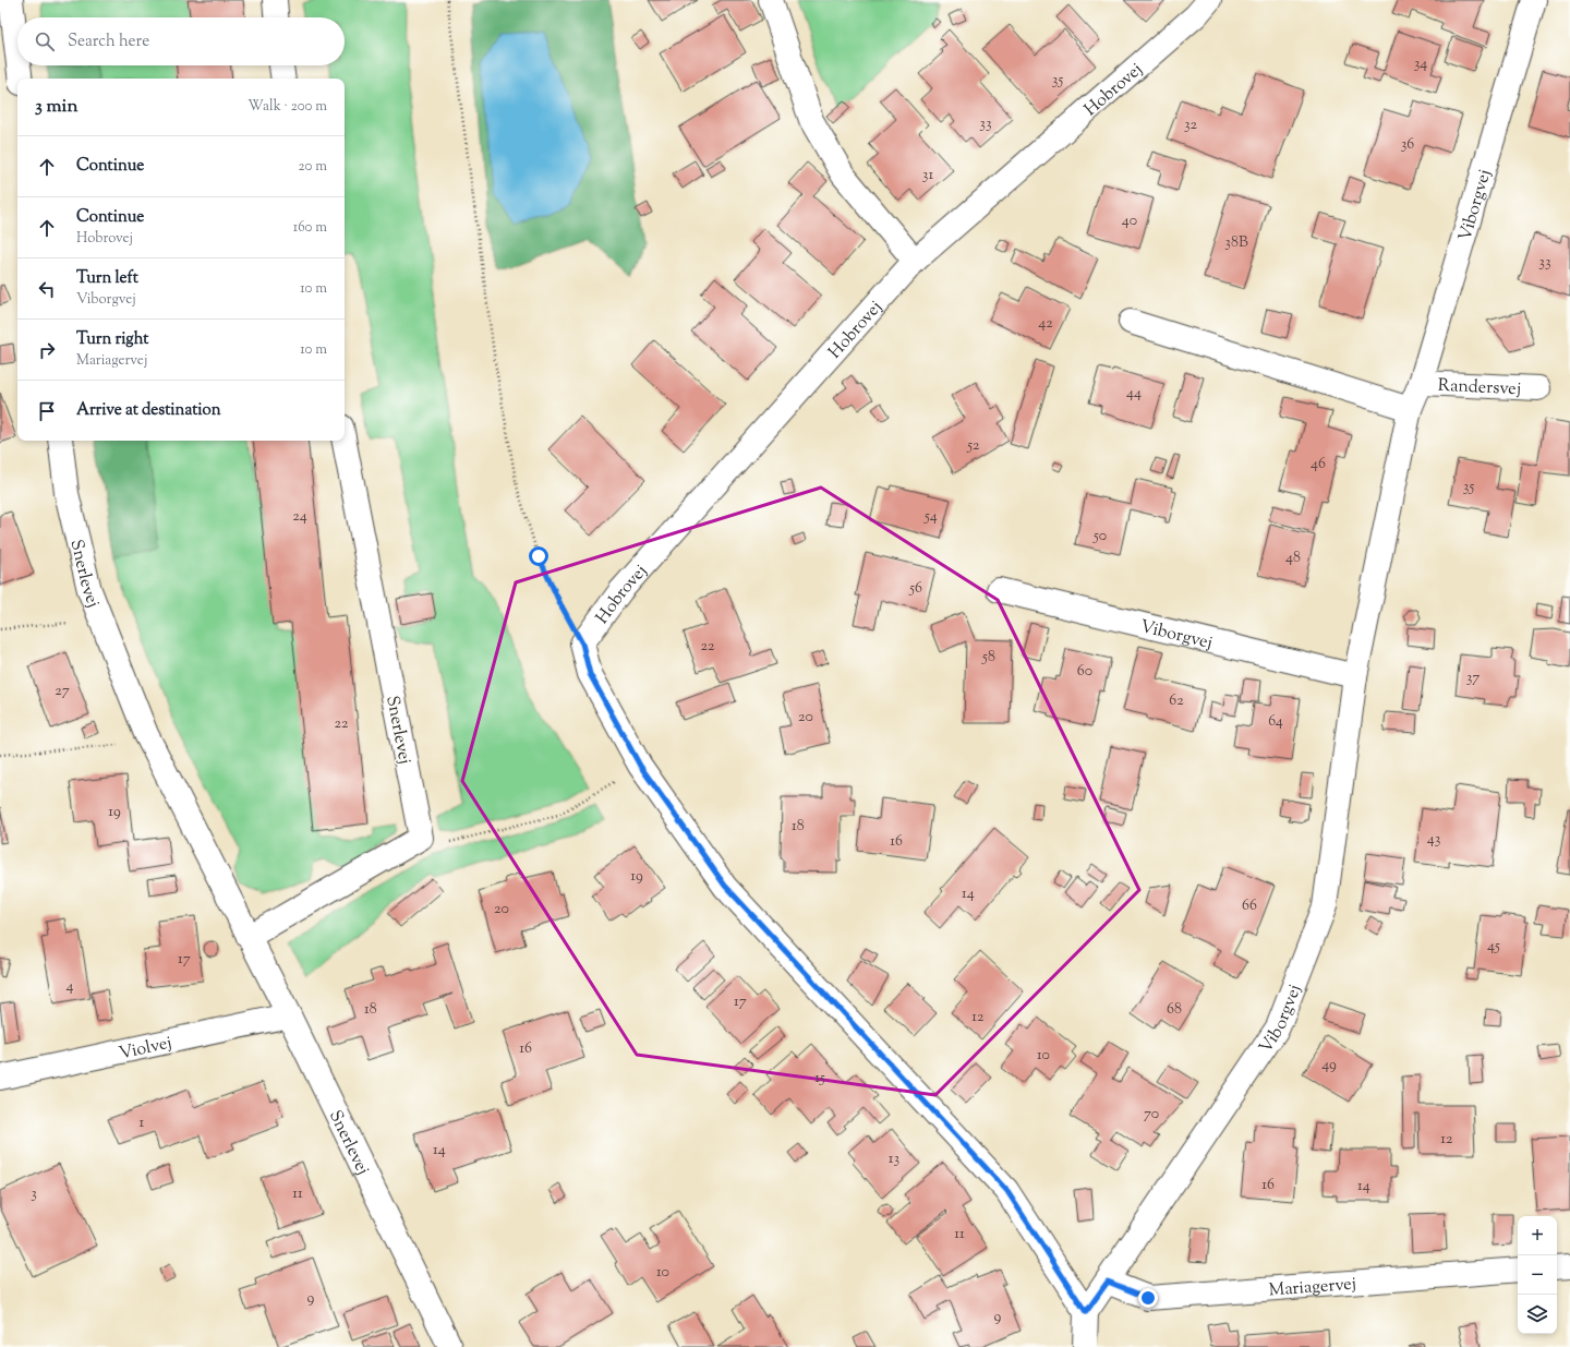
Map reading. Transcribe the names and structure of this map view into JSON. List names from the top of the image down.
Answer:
{
  "streets": {
    "street": [
      "Hobrovej",
      "Viborgvej",
      "Randersvej",
      "Snerlevej",
      "Violvej",
      "Mariagervej"
    ]
  },
  "crossings": [
    ["Viborgvej", "Randersvej"],
    ["Viborgvej", "Mariagervej"],
    ["Snerlevej", "Violvej"]
  ],
  "house_numbers": [
    "34",
    "35",
    "33",
    "32",
    "36",
    "31",
    "40",
    "38B",
    "33",
    "42",
    "44",
    "52",
    "46",
    "35",
    "24",
    "54",
    "50",
    "48",
    "56",
    "22",
    "58",
    "60",
    "37",
    "27",
    "62",
    "20",
    "64",
    "22",
    "19",
    "18",
    "43",
    "16",
    "19",
    "14",
    "66",
    "20",
    "45",
    "17",
    "4",
    "17",
    "18",
    "68",
    "12",
    "16",
    "10",
    "49",
    "15",
    "70",
    "1",
    "12",
    "14",
    "13",
    "16",
    "14",
    "3",
    "11",
    "11",
    "10",
    "9",
    "9"
  ],
  "page": {
    "search": "Search here",
    "heading": ["3 min", "Walk · 200 m"],
    "list": [
      ["Continue", "20 m"],
      ["Continue", "Hobrovej", "160 m"],
      ["Turn left", "Viborgvej", "10 m"],
      ["Turn right", "Mariagervej", "10 m"],
      "Arrive at destination"
    ],
    "map_buttons": ["+", "−"]
  }
}
